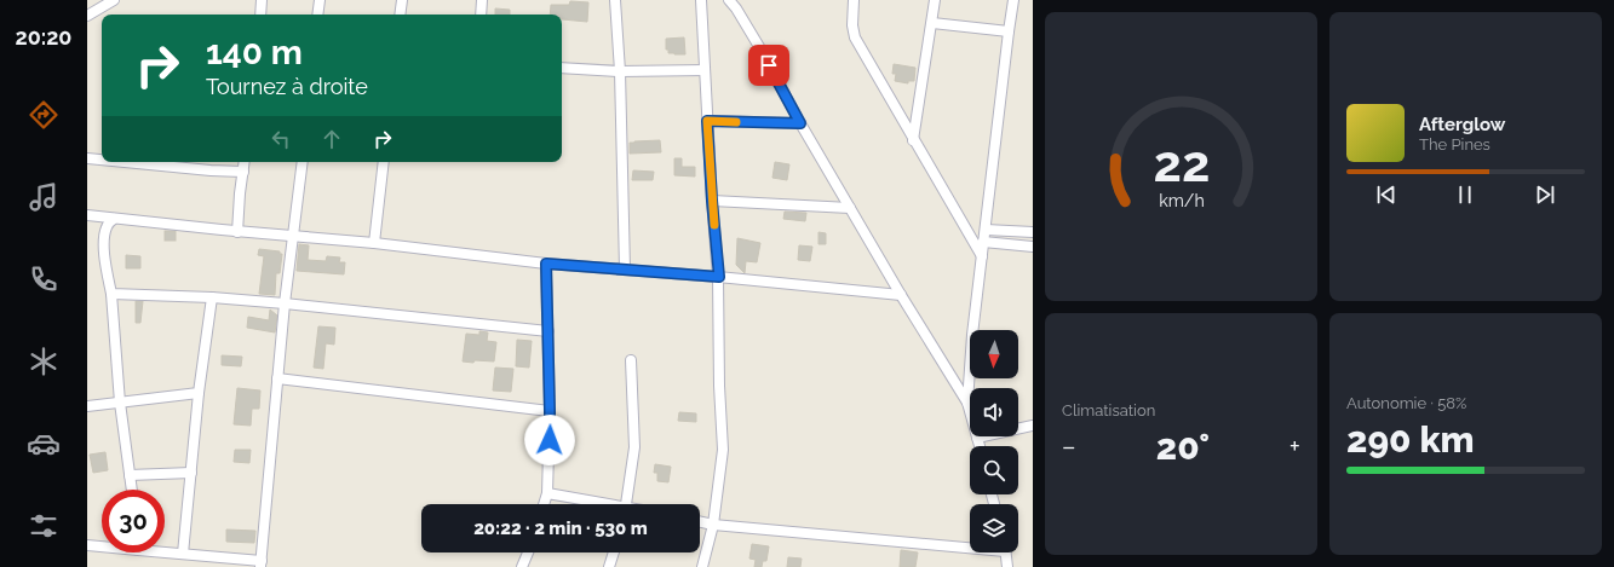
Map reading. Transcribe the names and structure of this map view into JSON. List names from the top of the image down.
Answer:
{
  "north": "bottom",
  "page": {
    "tabs": "20:20",
    "turn": ["140 m", "Tournez à droite"],
    "song": ["Afterglow", "The Pines"],
    "tile": [
      "Climatisation",
      ["Autonomie · 58%", "290 km"]
    ],
    "heat": ["−", "20°", "+"],
    "limit": "30",
    "trip": "20:22 · 2 min · 530 m",
    "gauge": ["22", "km/h"]
  }
}
